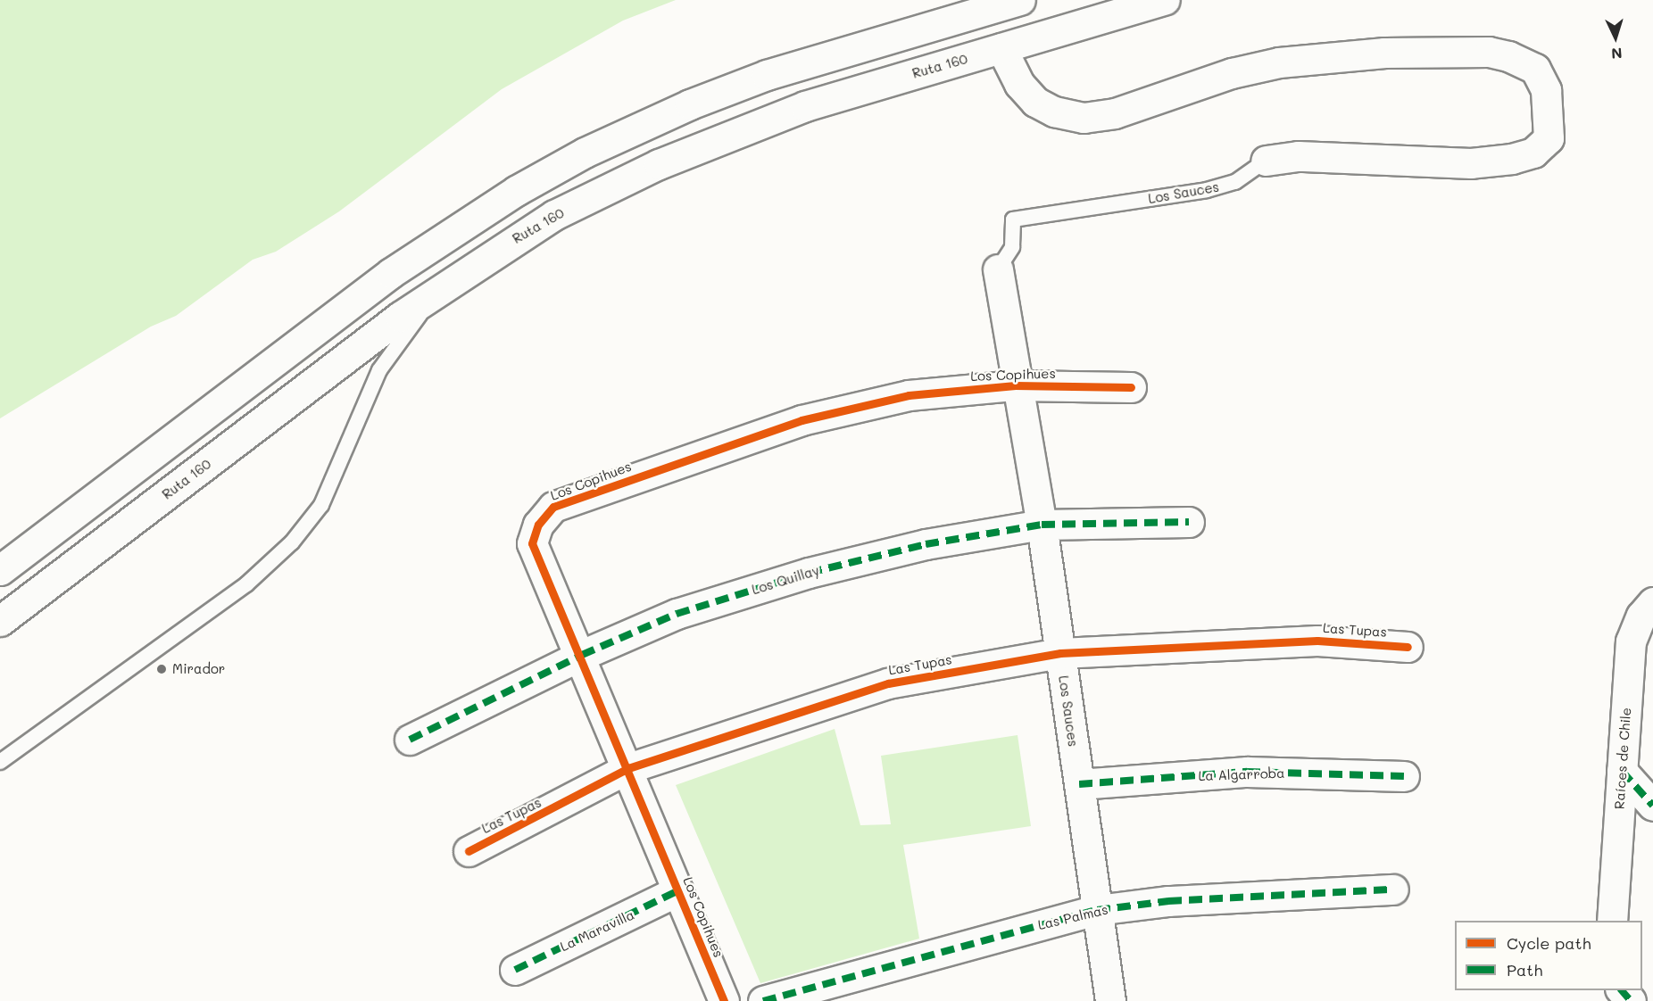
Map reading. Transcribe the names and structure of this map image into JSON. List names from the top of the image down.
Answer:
{
  "streets": {
    "main road": [
      "Ruta 160",
      "Los Sauces",
      "Los Copihues",
      "Los Quillay",
      "Las Tupas",
      "Raíces de Chile",
      "La Algarroba",
      "Las Palmas",
      "La Maravilla"
    ]
  },
  "crossings": [
    ["Ruta 160", "Los Sauces"],
    ["Los Sauces", "Los Copihues"],
    ["Los Sauces", "Los Quillay"],
    ["Los Sauces", "Las Tupas"],
    ["Los Sauces", "La Algarroba"],
    ["Los Sauces", "Las Palmas"],
    ["Los Copihues", "Los Quillay"],
    ["Los Copihues", "Las Tupas"],
    ["Los Copihues", "La Maravilla"]
  ],
  "places": ["Mirador"],
  "legend": ["Cycle path", "Path"],
  "north": "bottom"
}
